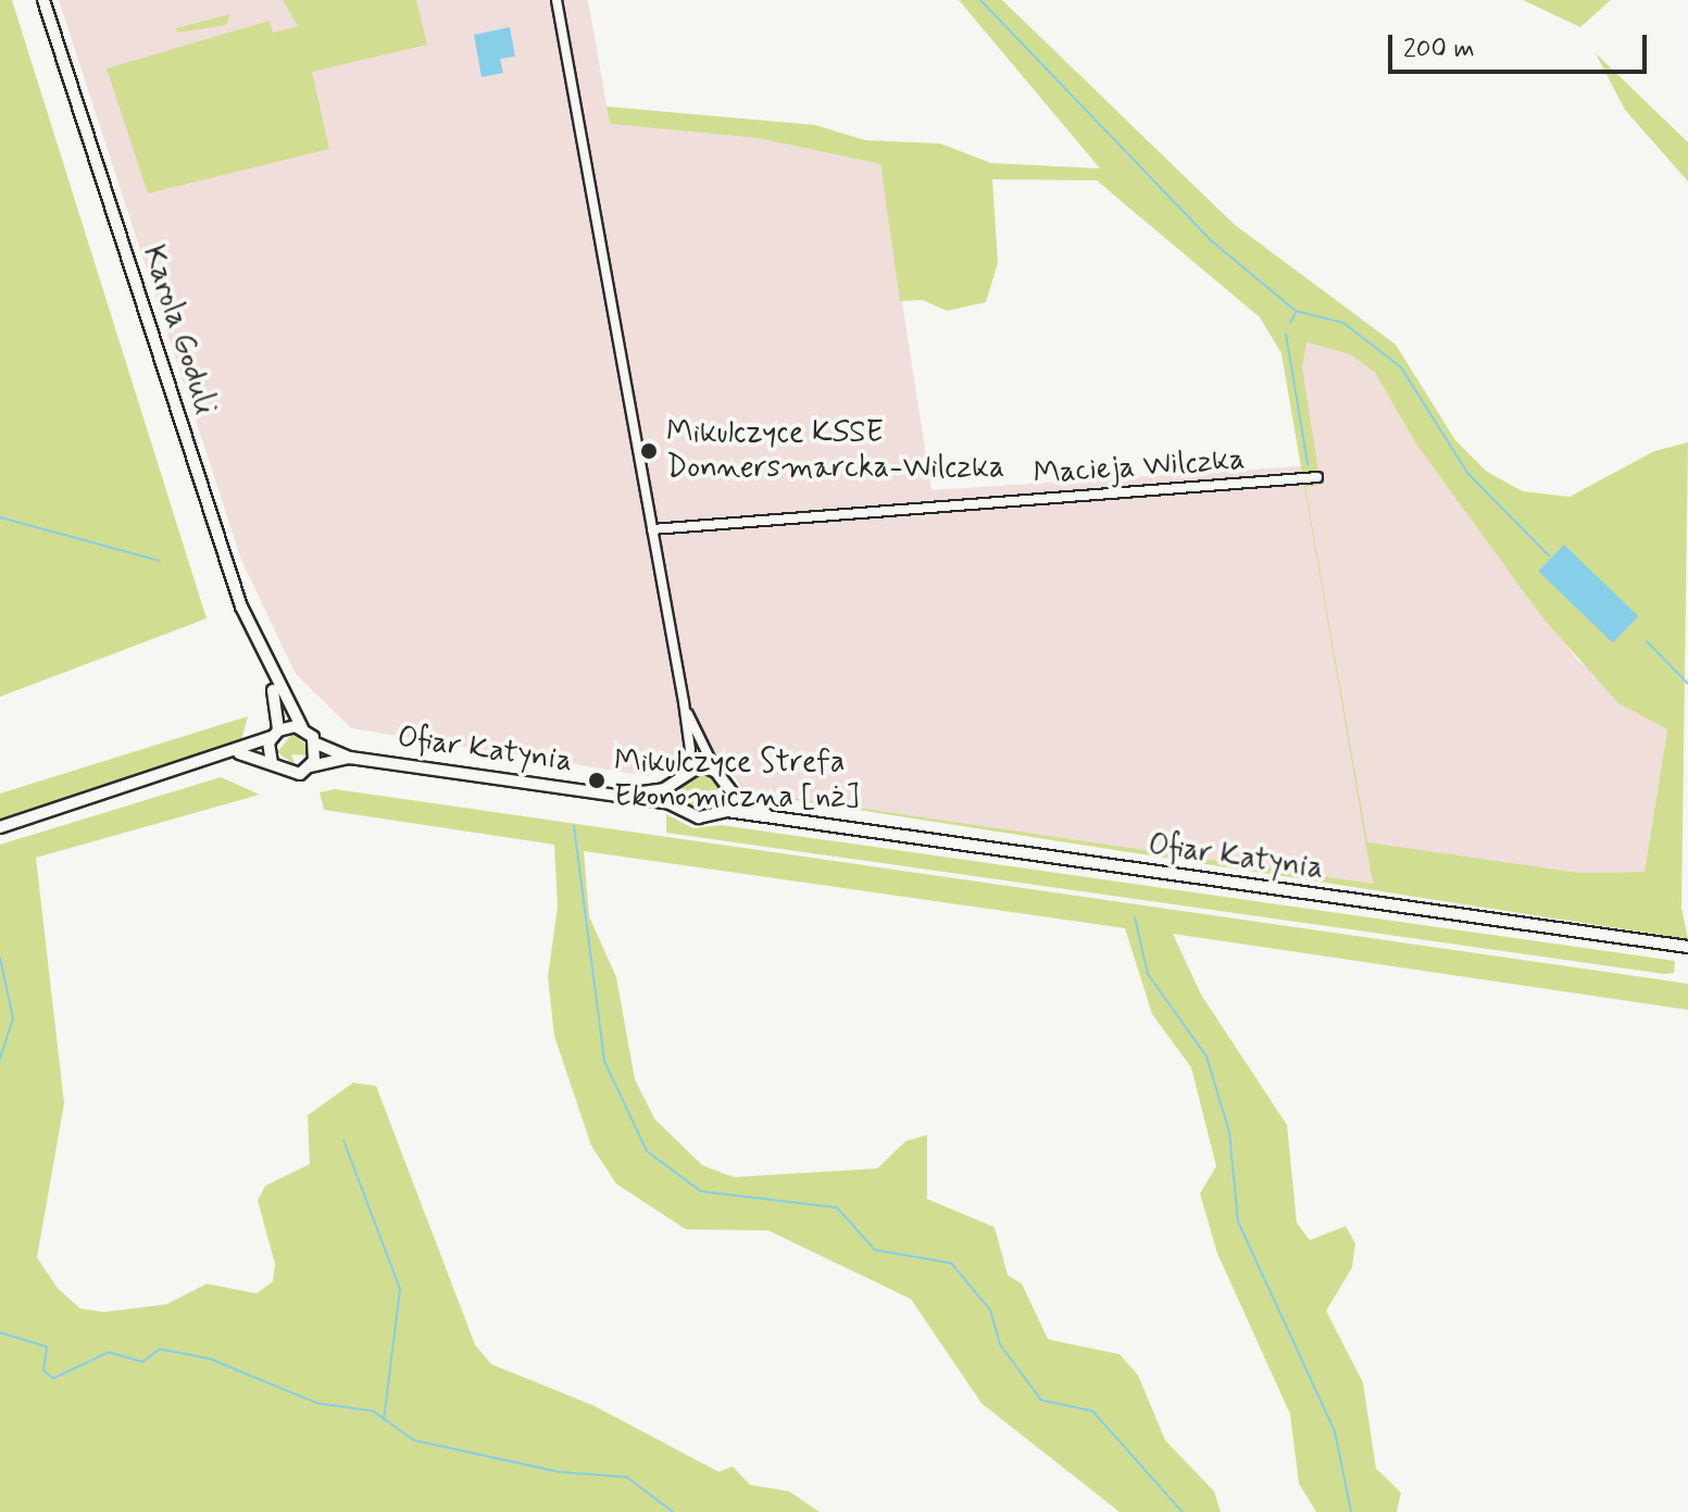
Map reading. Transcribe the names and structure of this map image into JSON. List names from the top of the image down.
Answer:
{
  "streets": {
    "street": ["Karola Goduli", "Macieja Wilczka", "Ofiar Katynia"]
  },
  "crossings": [
    ["Karola Goduli", "Ofiar Katynia"]
  ],
  "places": ["Mikulczyce KSSE Donnersmarcka-Wilczka", "Mikulczyce Strefa Ekonomiczna [nż]"],
  "scale_bar": "200 m"
}
